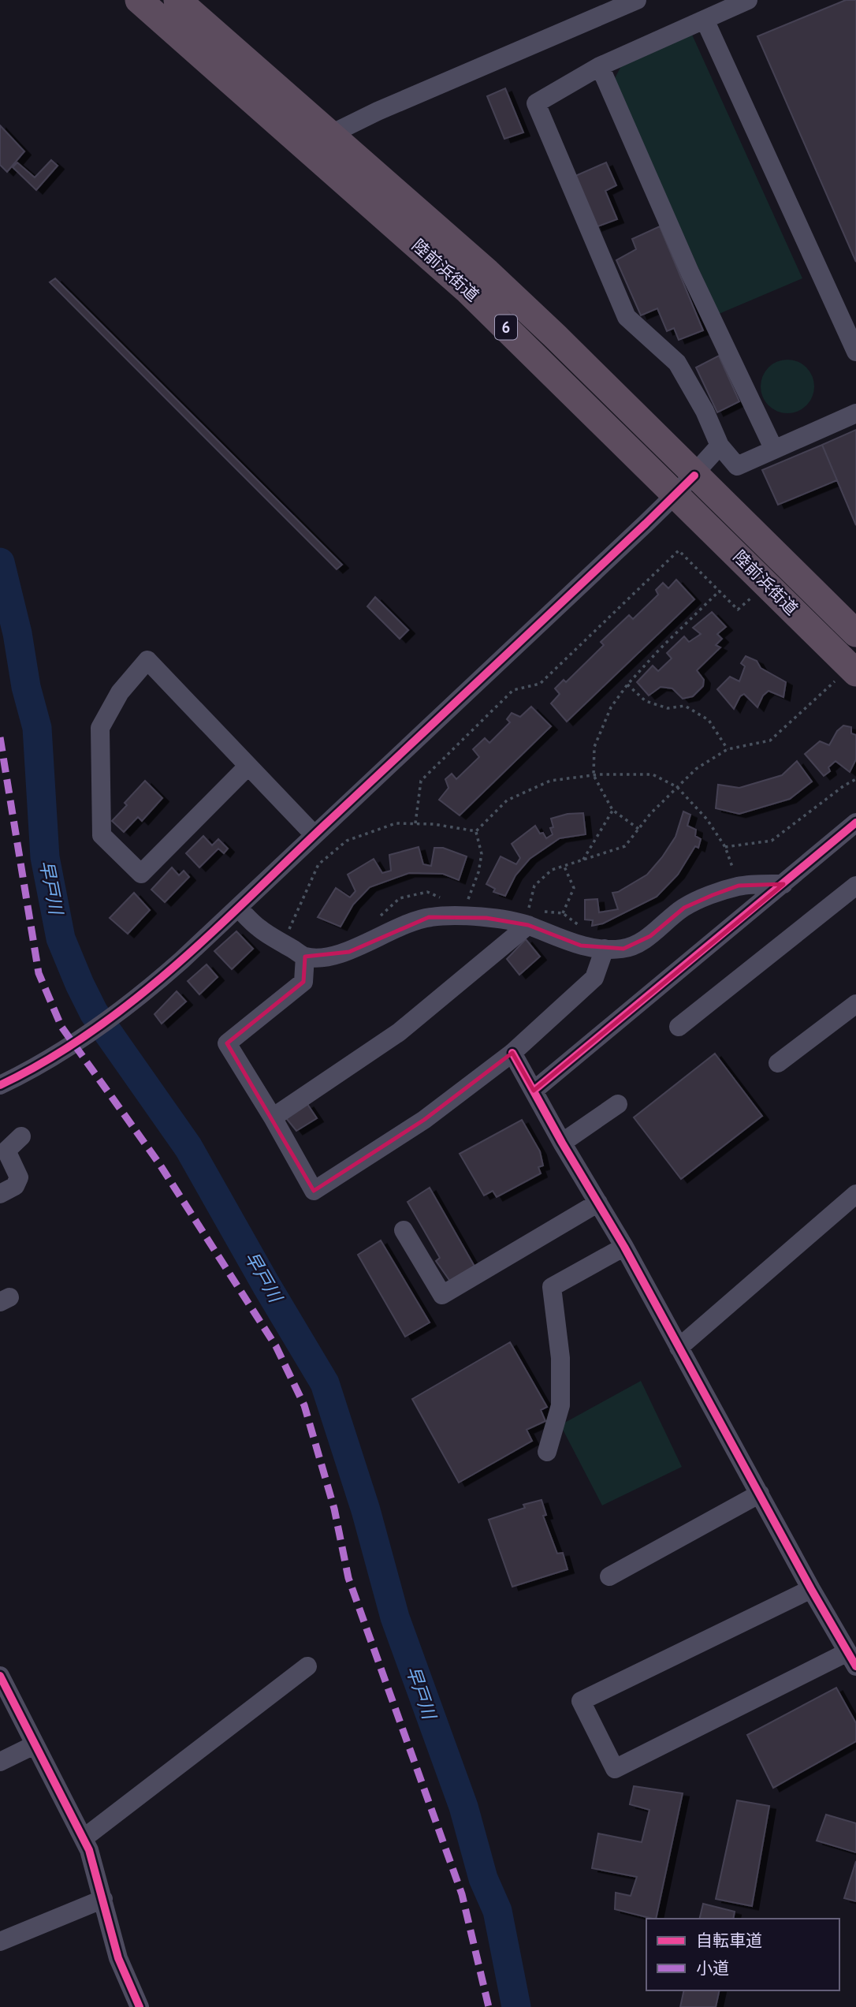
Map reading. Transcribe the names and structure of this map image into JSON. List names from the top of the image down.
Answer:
{
  "streets": {
    "highway": ["陸前浜街道", "6"]
  },
  "water": ["早戸川"],
  "legend": ["自転車道", "小道"]
}
